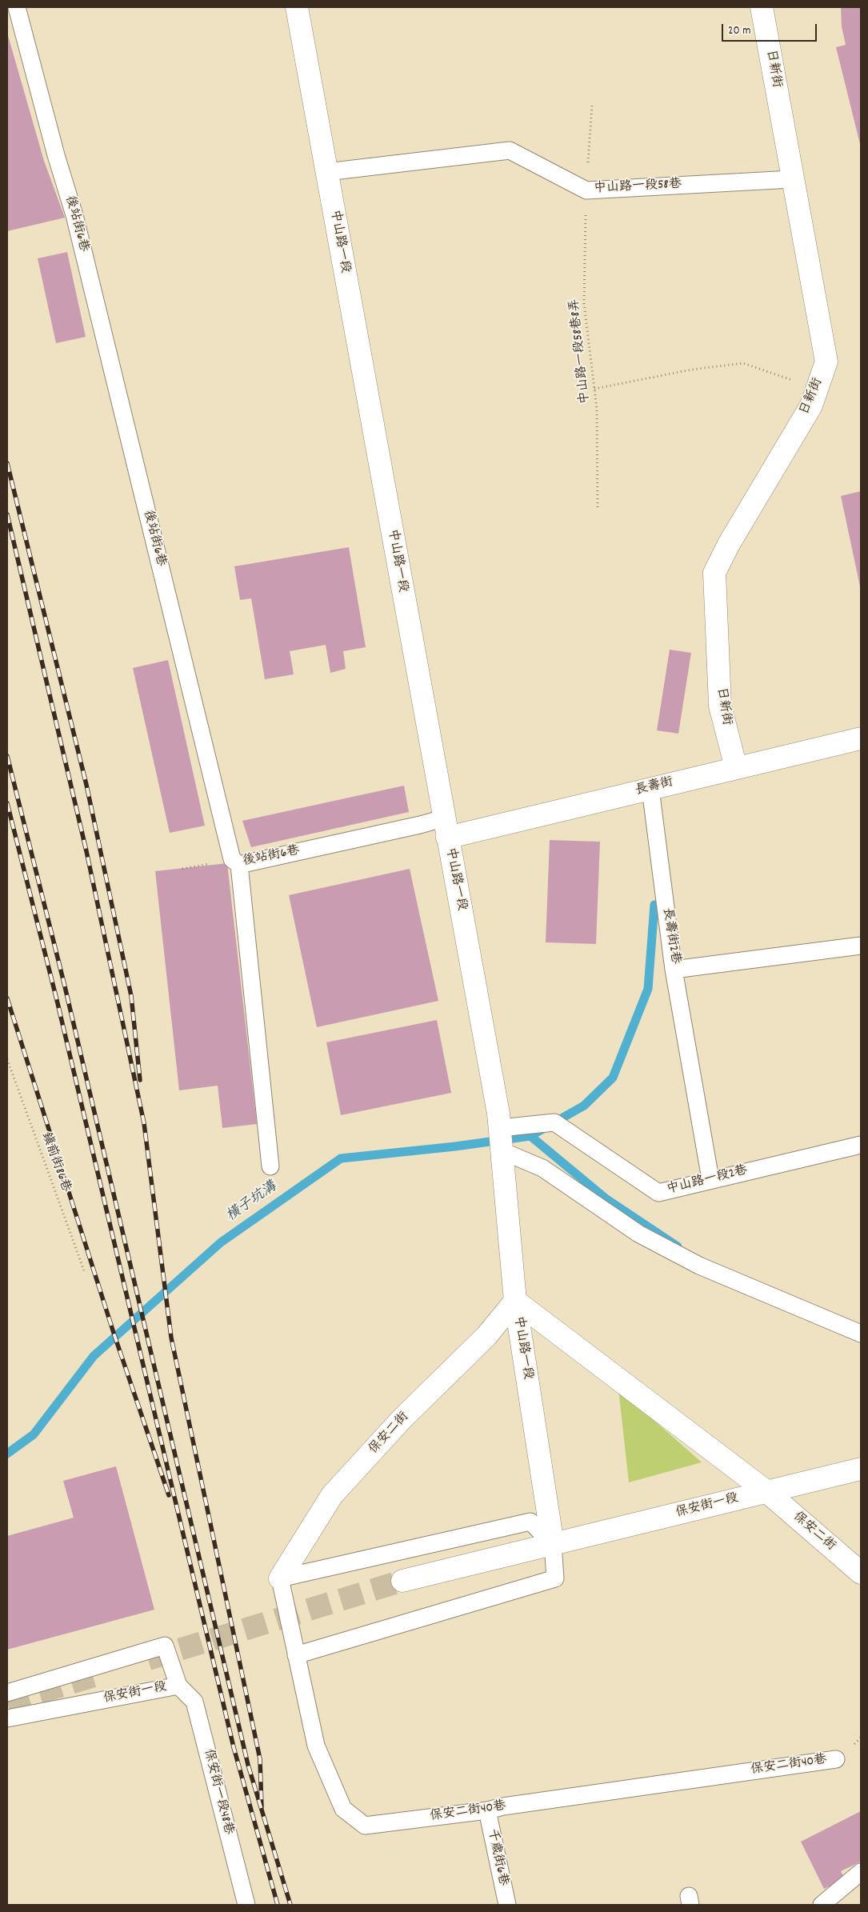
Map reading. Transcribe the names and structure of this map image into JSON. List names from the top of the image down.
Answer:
{
  "streets": {
    "street": [
      "日新街",
      "中山路一段",
      "長壽街",
      "保安二街",
      "保安街一段"
    ],
    "lane": [
      "中山路一段58巷",
      "後站街6巷",
      "長壽街2巷",
      "中山路一段2巷",
      "保安二街40巷",
      "保安街一段48巷",
      "千歲街6巷"
    ],
    "path": ["中山路一段58巷8弄", "鎮前街86巷"]
  },
  "crossings": [
    ["日新街", "中山路一段58巷"],
    ["日新街", "長壽街"],
    ["中山路一段58巷", "中山路一段"],
    ["中山路一段58巷", "中山路一段58巷8弄"],
    ["後站街6巷", "中山路一段"],
    ["後站街6巷", "長壽街"],
    ["中山路一段", "長壽街"],
    ["中山路一段", "中山路一段2巷"],
    ["中山路一段", "保安二街"],
    ["中山路一段", "保安街一段"],
    ["長壽街", "長壽街2巷"],
    ["保安二街", "保安街一段"],
    ["保安二街", "保安二街40巷"],
    ["保安街一段", "保安街一段48巷"],
    ["保安二街40巷", "千歲街6巷"]
  ],
  "water": ["橫子坑溝"],
  "scale_bar": "20 m"
}
